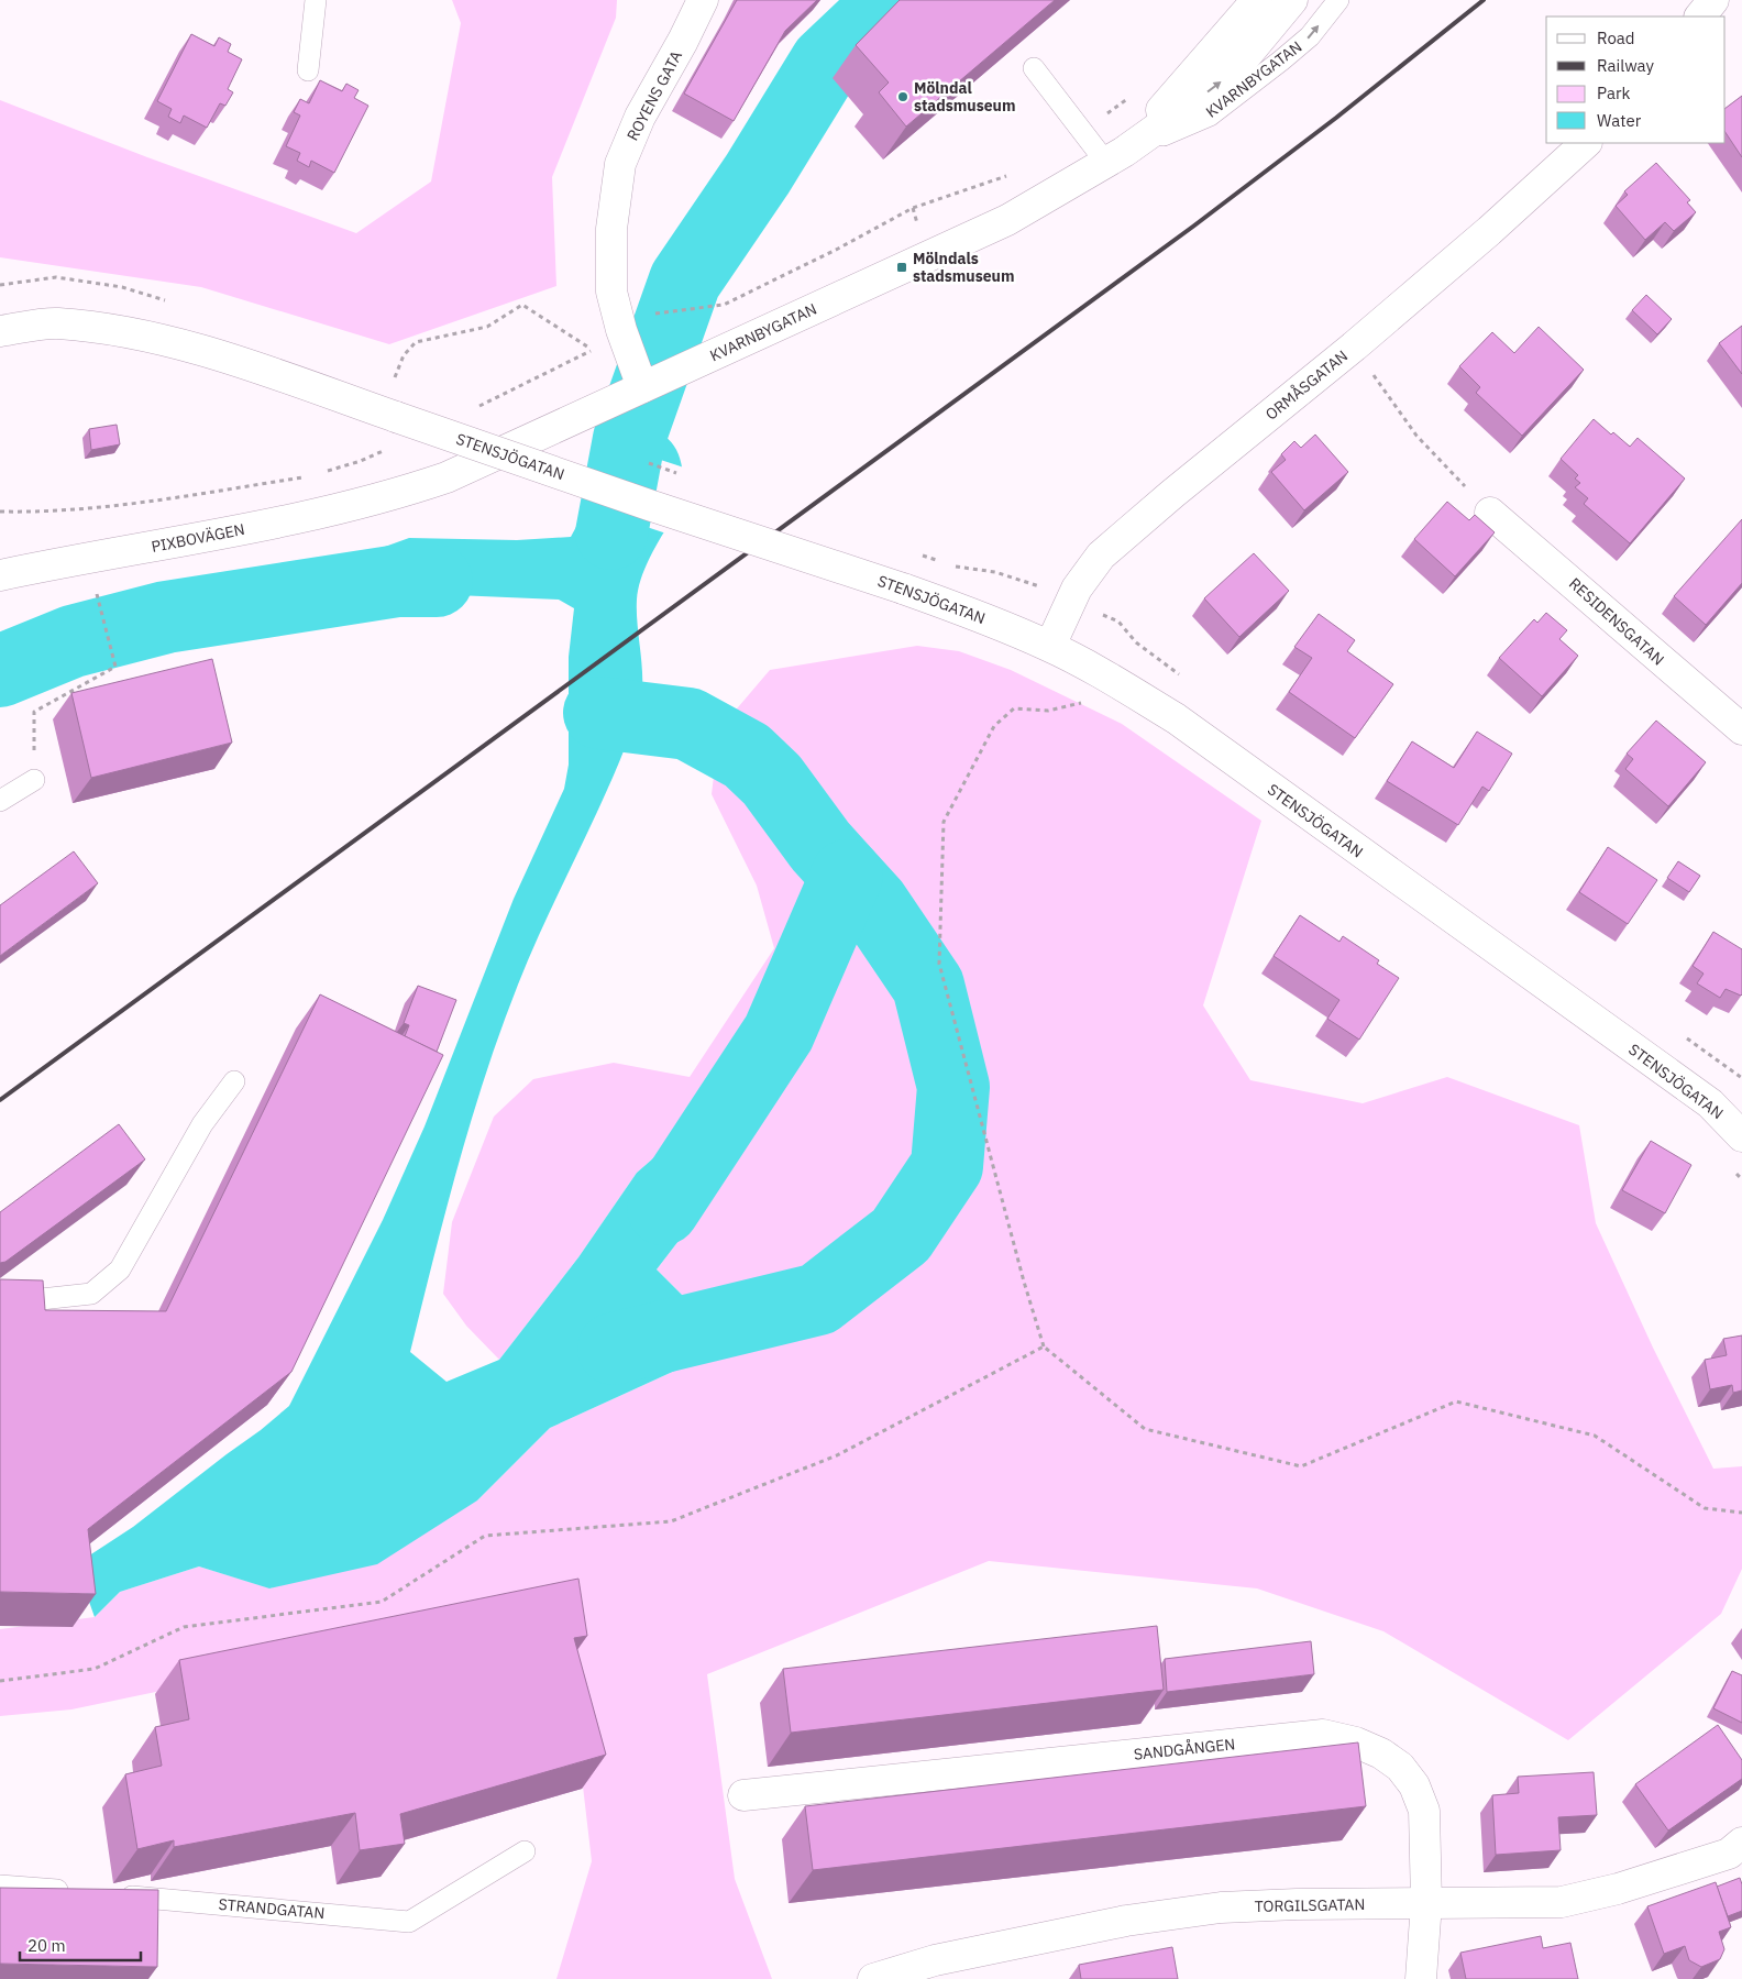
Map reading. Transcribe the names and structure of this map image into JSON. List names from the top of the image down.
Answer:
{
  "streets": {
    "street": [
      "KVARNBYGATAN",
      "ROYENS GATA",
      "ORMÅSGATAN",
      "STENSJÖGATAN",
      "PIXBOVÄGEN",
      "RESIDENSGATAN",
      "SANDGÅNGEN",
      "TORGILSGATAN"
    ],
    "lane": ["STRANDGATAN"]
  },
  "crossings": [
    ["KVARNBYGATAN", "ROYENS GATA"],
    ["KVARNBYGATAN", "PIXBOVÄGEN"],
    ["ORMÅSGATAN", "STENSJÖGATAN"],
    ["SANDGÅNGEN", "TORGILSGATAN"]
  ],
  "places": {
    "other": ["Mölndal stadsmuseum"],
    "transit": ["Mölndals stadsmuseum"]
  },
  "legend": [
    "Road",
    "Railway",
    "Park",
    "Water"
  ],
  "scale_bar": "20 m"
}
